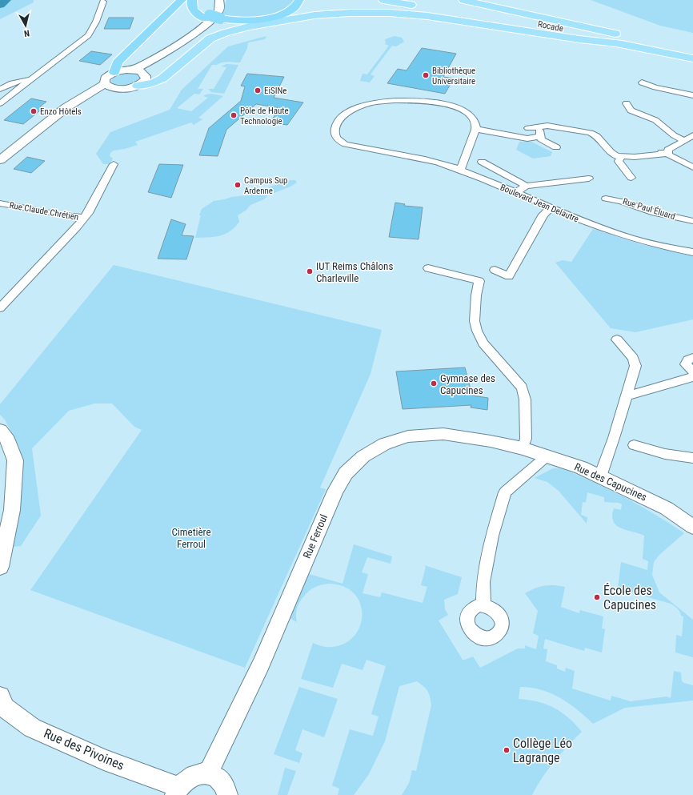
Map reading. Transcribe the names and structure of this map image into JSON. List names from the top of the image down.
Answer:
{
  "streets": {
    "highway": ["Rocade"],
    "street": [
      "Boulevard Jean Delautre",
      "Rue Paul Éluard",
      "Rue Claude Chrétien",
      "Rue des Capucines",
      "Rue Ferroul",
      "Rue des Pivoines"
    ]
  },
  "crossings": [
    ["Rue des Capucines", "Rue Ferroul"]
  ],
  "parks": ["Cimetière Ferroul"],
  "places": [
    "Bibliothèque Universitaire",
    "EiSINe",
    "Enzo Hôtels",
    "Pôle de Haute Technologie",
    "Campus Sup Ardenne",
    "IUT Reims Châlons Charleville",
    "Gymnase des Capucines",
    "École des Capucines",
    "Collège Léo Lagrange"
  ],
  "north": "bottom"
}
